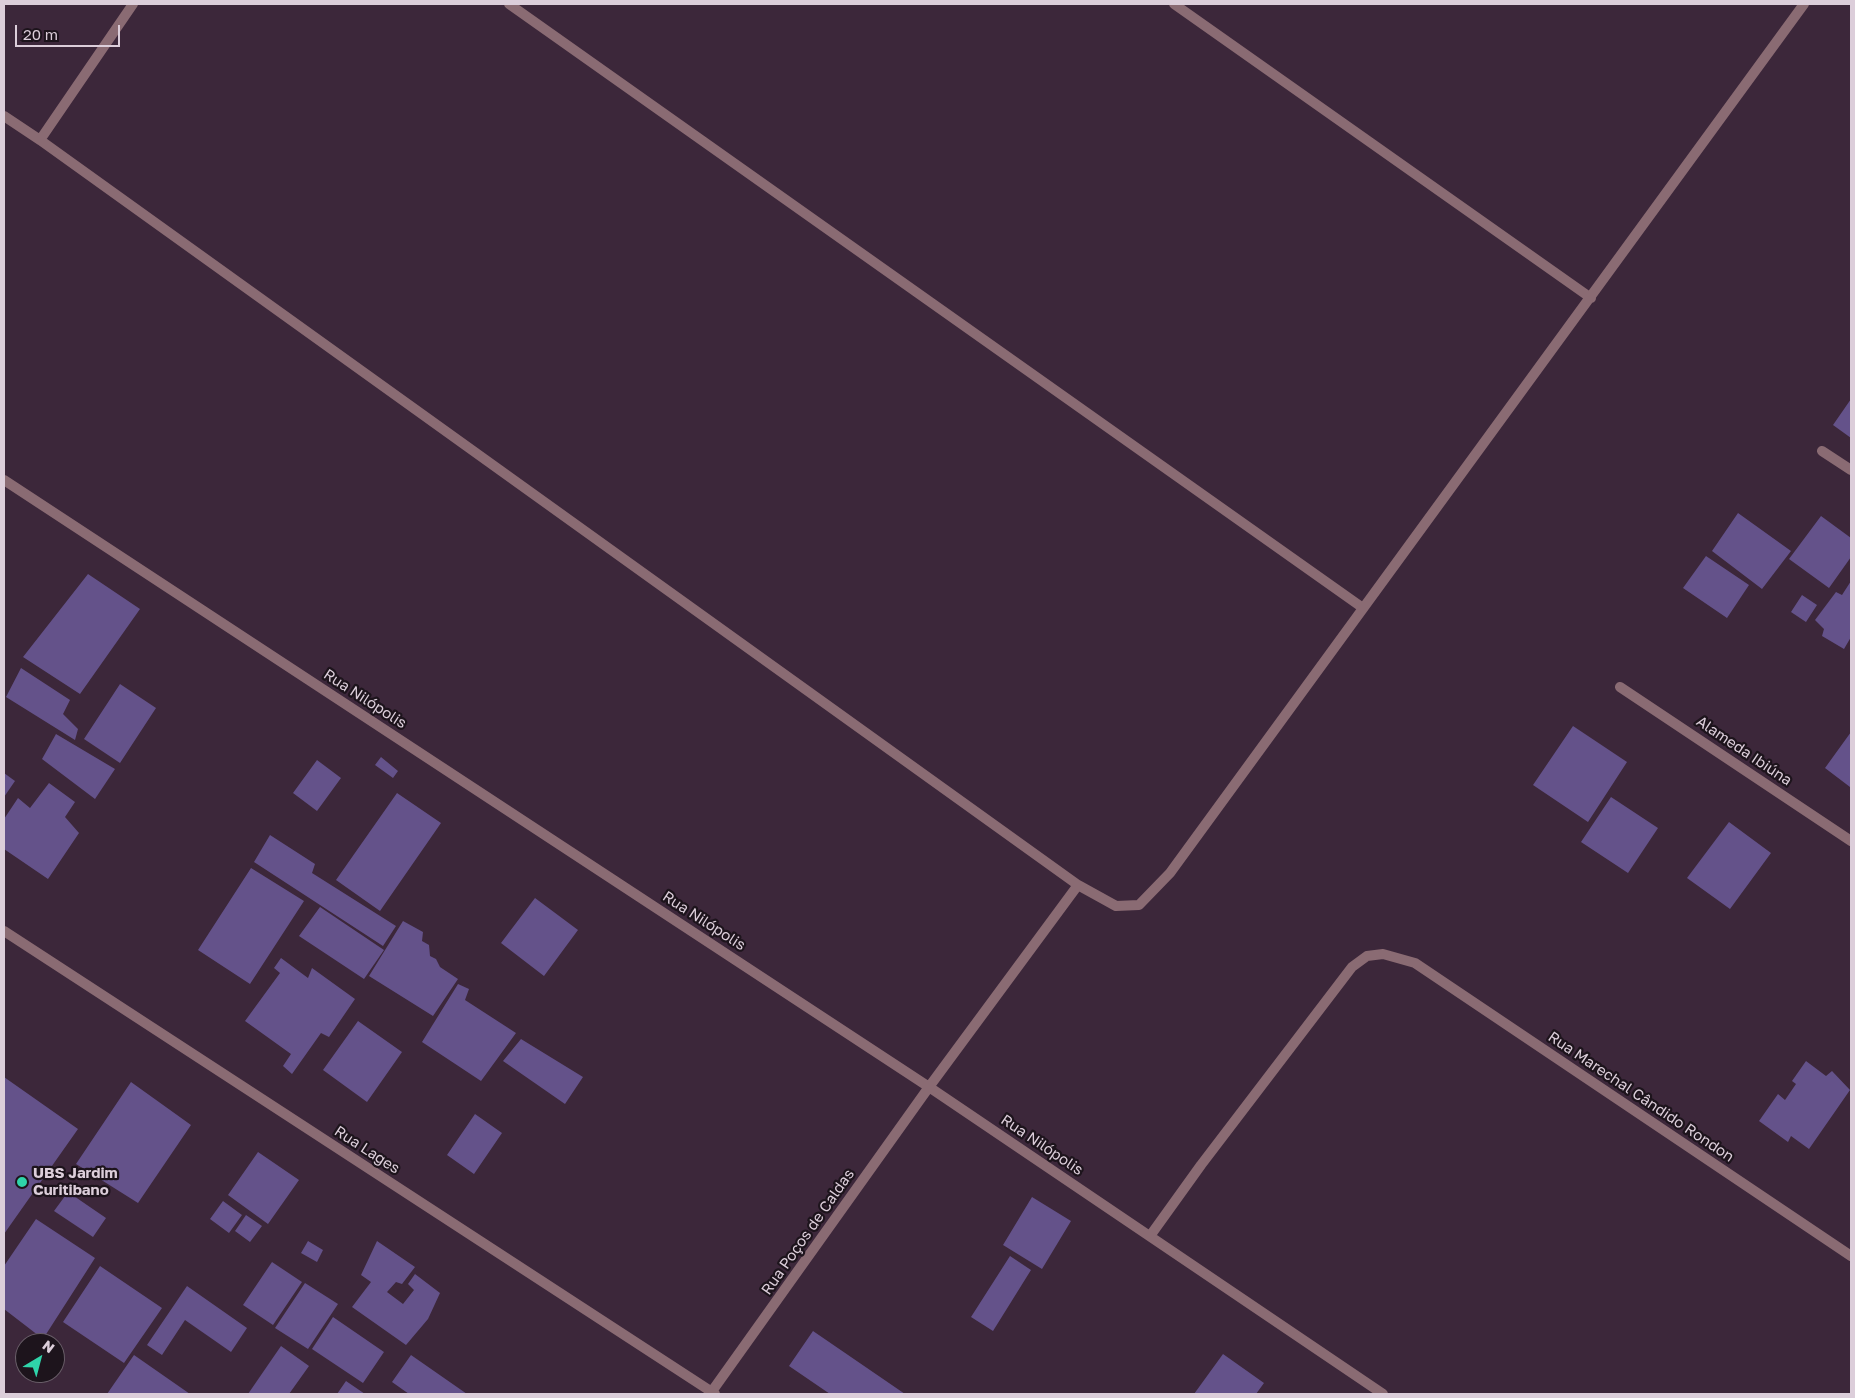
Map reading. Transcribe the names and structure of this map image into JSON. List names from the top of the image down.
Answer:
{
  "streets": {
    "street": [
      "Rua Nilópolis",
      "Alameda Ibiúna",
      "Rua Marechal Cândido Rondon",
      "Rua Lages",
      "Rua Poços de Caldas"
    ]
  },
  "crossings": [
    ["Rua Nilópolis", "Rua Marechal Cândido Rondon"],
    ["Rua Nilópolis", "Rua Poços de Caldas"],
    ["Rua Lages", "Rua Poços de Caldas"]
  ],
  "places": ["UBS Jardim Curitibano"],
  "scale_bar": "20 m",
  "north": "top right"
}
